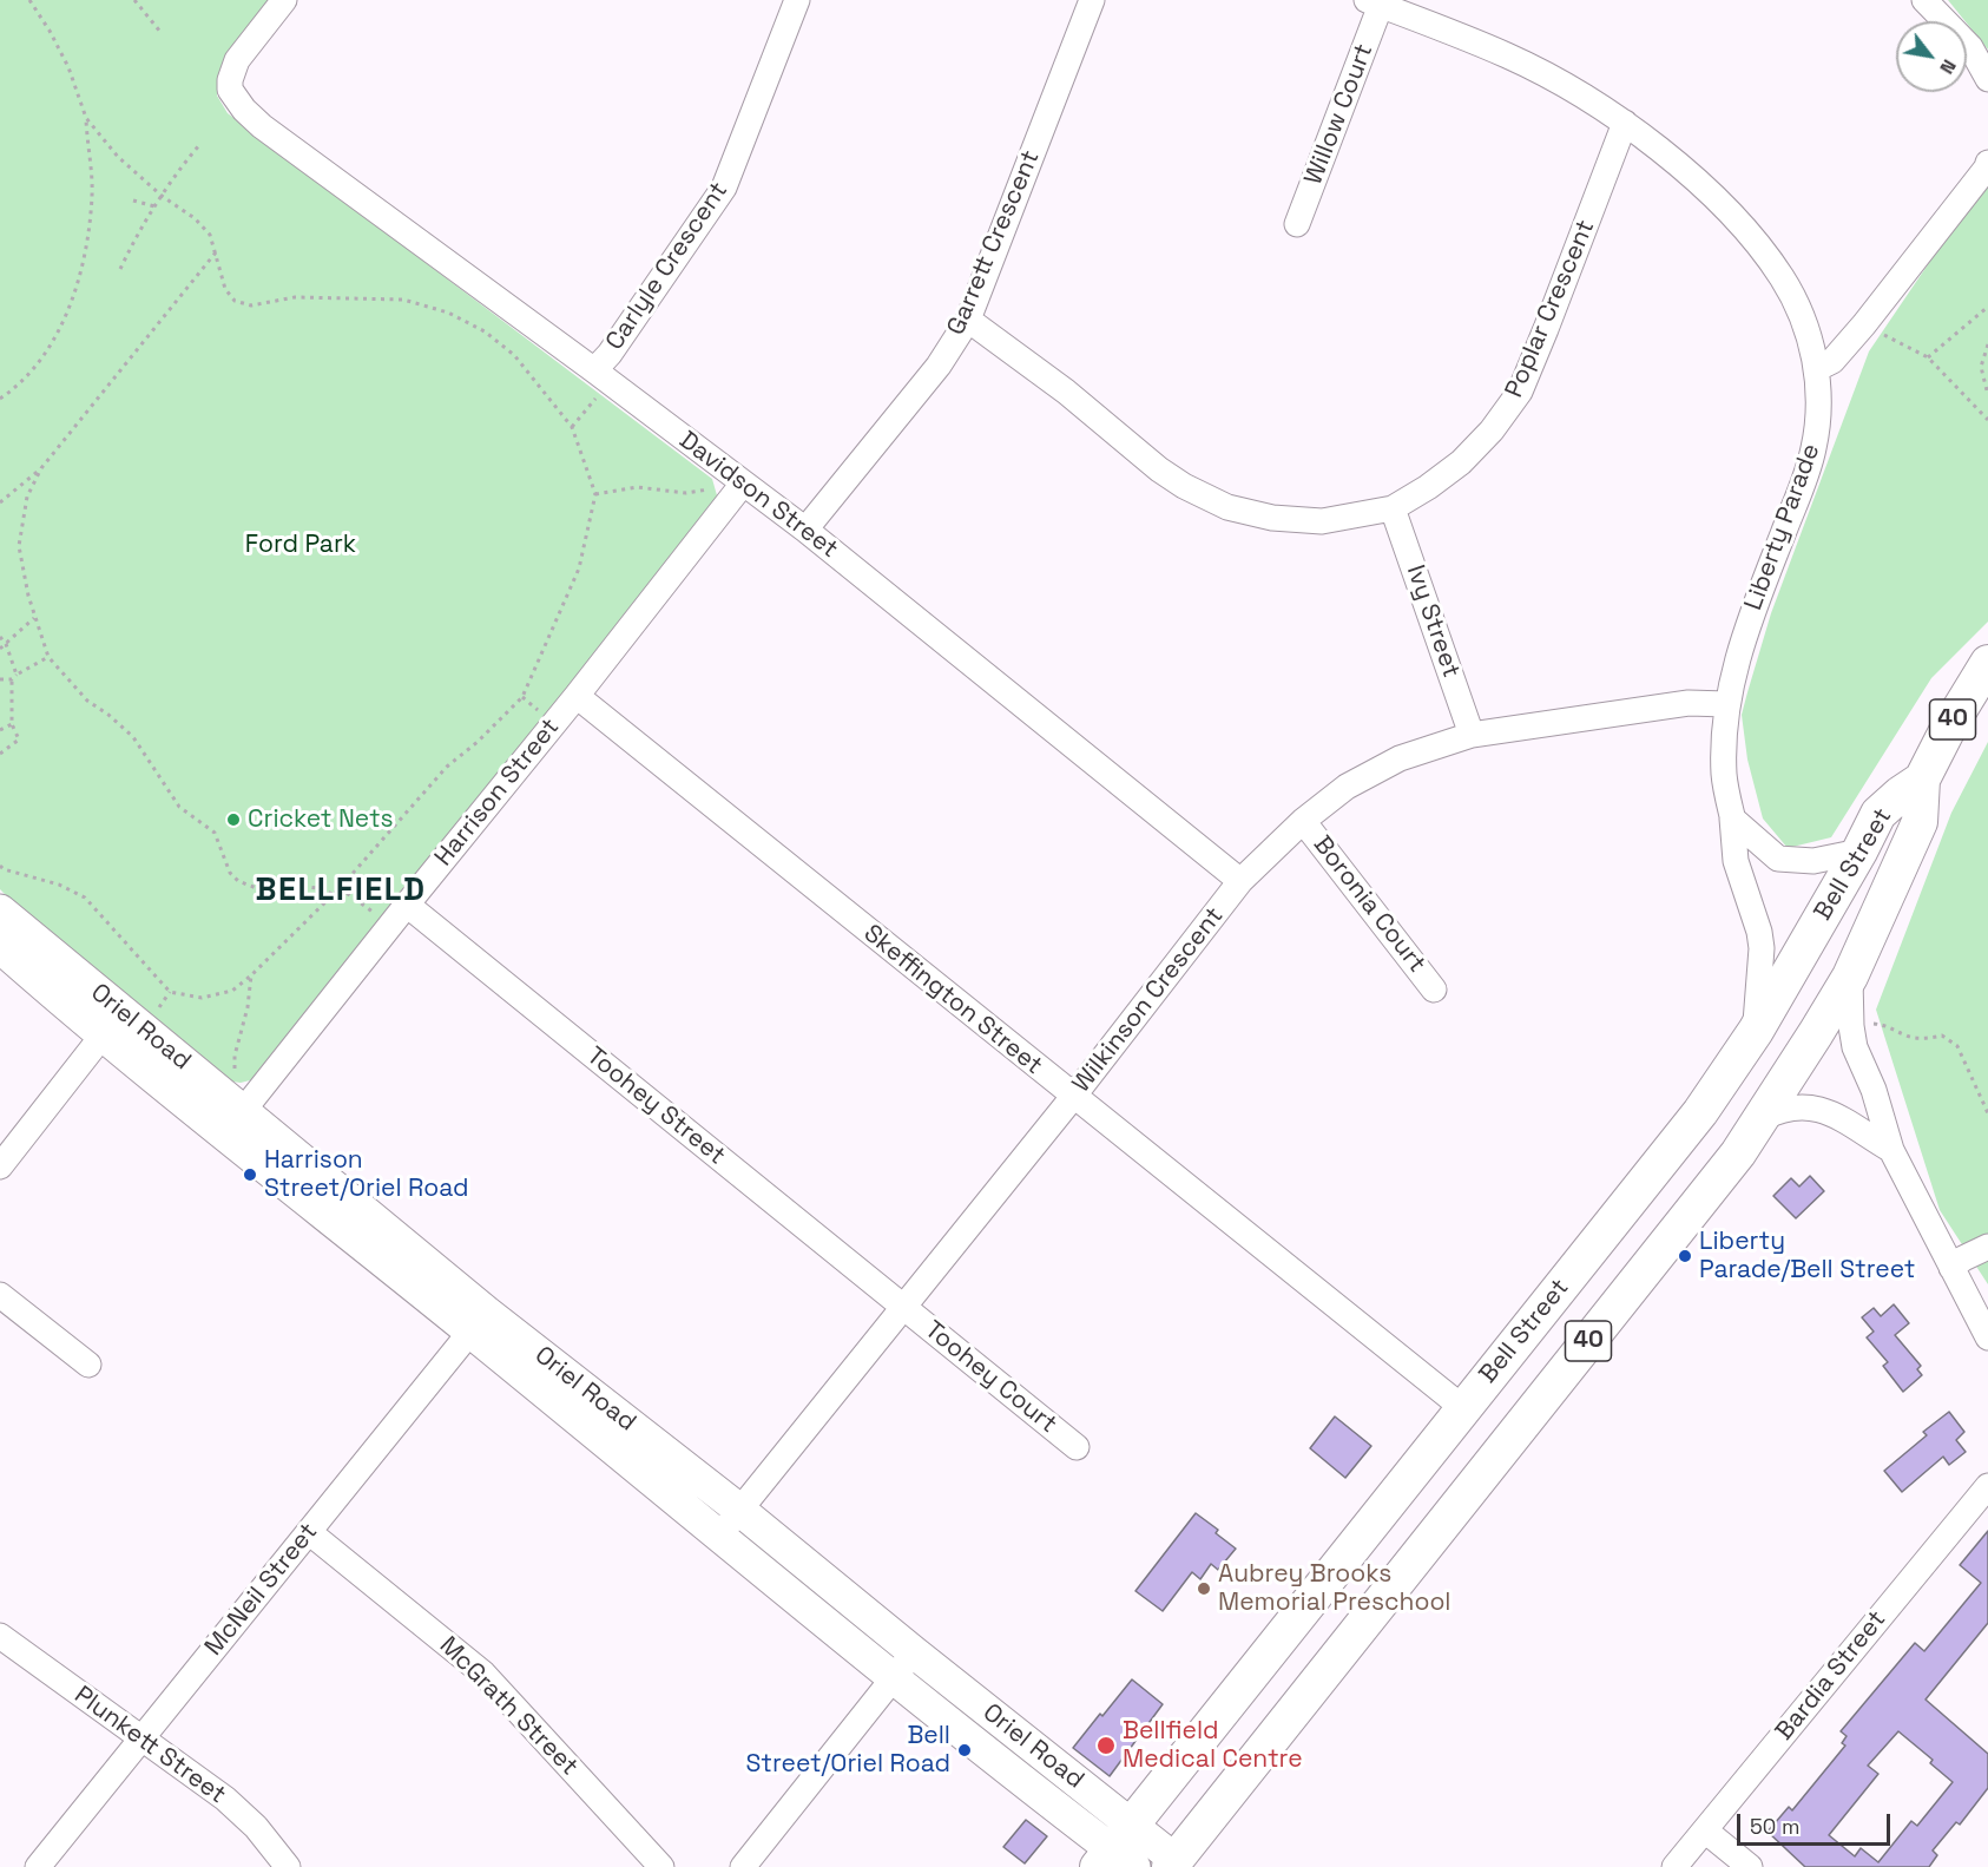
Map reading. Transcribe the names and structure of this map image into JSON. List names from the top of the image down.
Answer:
{
  "streets": {
    "highway": ["40", "Bell Street"],
    "main road": ["Oriel Road"],
    "street": [
      "Willow Court",
      "Garrett Crescent",
      "Carlyle Crescent",
      "Poplar Crescent",
      "Davidson Street",
      "Liberty Parade",
      "Ivy Street",
      "Harrison Street",
      "Boronia Court",
      "Skeffington Street",
      "Wilkinson Crescent",
      "Toohey Street",
      "Toohey Court",
      "McNeil Street",
      "Bardia Street",
      "McGrath Street",
      "Plunkett Street"
    ]
  },
  "crossings": [
    ["Willow Court", "Liberty Parade"],
    ["Garrett Crescent", "Poplar Crescent"],
    ["Garrett Crescent", "Davidson Street"],
    ["Carlyle Crescent", "Davidson Street"],
    ["Poplar Crescent", "Liberty Parade"],
    ["Poplar Crescent", "Ivy Street"],
    ["Davidson Street", "Harrison Street"],
    ["Davidson Street", "Wilkinson Crescent"],
    ["Liberty Parade", "Bell Street"],
    ["Liberty Parade", "Wilkinson Crescent"],
    ["Ivy Street", "Wilkinson Crescent"],
    ["Harrison Street", "Skeffington Street"],
    ["Harrison Street", "Oriel Road"],
    ["Harrison Street", "Toohey Street"],
    ["Bell Street", "Skeffington Street"],
    ["Bell Street", "Oriel Road"],
    ["Boronia Court", "Wilkinson Crescent"],
    ["Skeffington Street", "Wilkinson Crescent"],
    ["Wilkinson Crescent", "Oriel Road"],
    ["Wilkinson Crescent", "Toohey Street"],
    ["Wilkinson Crescent", "Toohey Court"],
    ["Oriel Road", "McNeil Street"],
    ["Toohey Street", "Toohey Court"],
    ["McNeil Street", "McGrath Street"],
    ["McNeil Street", "Plunkett Street"]
  ],
  "districts": ["BELLFIELD"],
  "parks": ["Ford Park"],
  "places": [
    "Cricket Nets",
    "Harrison Street/Oriel Road",
    "Liberty Parade/Bell Street",
    "Aubrey Brooks Memorial Preschool",
    "Bellfield Medical Centre",
    "Bell Street/Oriel Road"
  ],
  "scale_bar": "50 m",
  "north": "bottom right"
}
